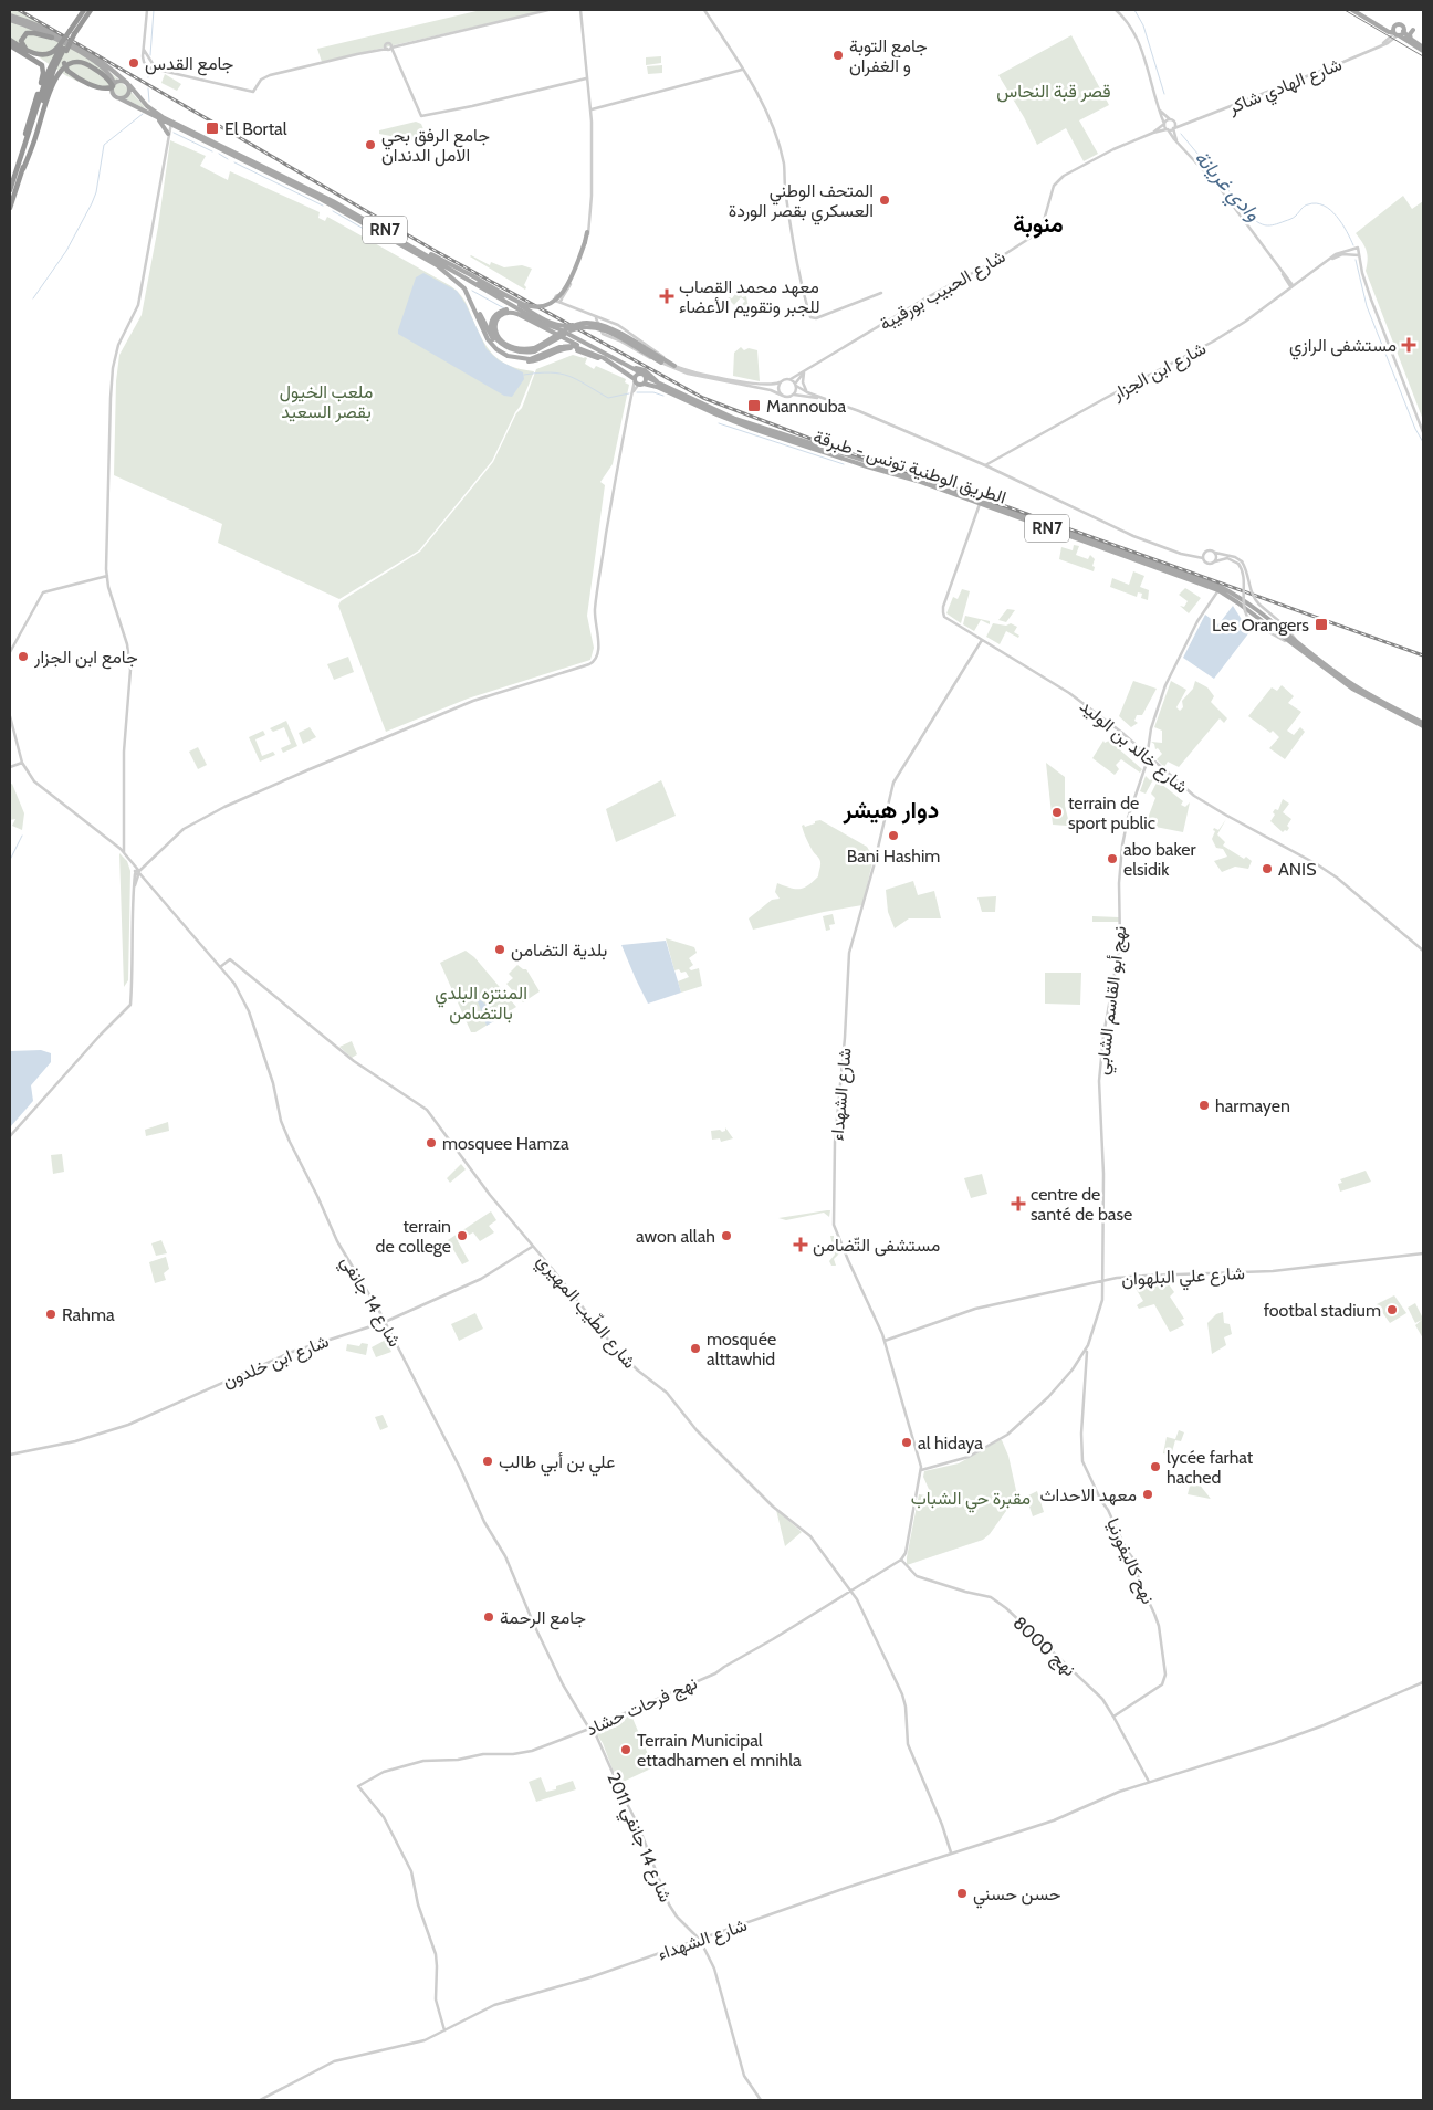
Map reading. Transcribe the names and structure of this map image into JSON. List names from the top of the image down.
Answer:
{
  "streets": {
    "main road": ["RN7", "الطريق الوطنية تونس - طبرقة"],
    "street": [
      "شارع الهادي شاكر",
      "شارع الحبيب بورقيبة",
      "شارع ابن الجزار",
      "شارع خالد بن الوليد",
      "نهج أبو القاسم الشابي",
      "شارع الشهداء",
      "شارع علي البلهوان",
      "شارع 14 جانفي",
      "شارع الطّيب المهيري",
      "شارع ابن خلدون",
      "نهح كاليفورنيا",
      "نهج 8000",
      "نهج فرحات حشاد",
      "شارع 14 جانفي 2011"
    ]
  },
  "crossings": [
    ["شارع الهادي شاكر", "شارع الحبيب بورقيبة"],
    ["RN7", "الطريق الوطنية تونس - طبرقة"],
    ["الطريق الوطنية تونس - طبرقة", "شارع خالد بن الوليد"],
    ["الطريق الوطنية تونس - طبرقة", "نهج أبو القاسم الشابي"],
    ["شارع خالد بن الوليد", "نهج أبو القاسم الشابي"],
    ["شارع خالد بن الوليد", "شارع الشهداء"],
    ["نهج أبو القاسم الشابي", "شارع الشهداء"],
    ["نهج أبو القاسم الشابي", "شارع علي البلهوان"],
    ["نهج أبو القاسم الشابي", "نهح كاليفورنيا"],
    ["شارع الشهداء", "شارع علي البلهوان"],
    ["شارع الشهداء", "شارع الطّيب المهيري"],
    ["شارع الشهداء", "نهج 8000"],
    ["شارع الشهداء", "نهج فرحات حشاد"],
    ["شارع الشهداء", "شارع 14 جانفي 2011"],
    ["شارع 14 جانفي", "شارع الطّيب المهيري"],
    ["شارع 14 جانفي", "شارع ابن خلدون"],
    ["شارع 14 جانفي", "نهج فرحات حشاد"],
    ["شارع 14 جانفي", "شارع 14 جانفي 2011"],
    ["شارع الطّيب المهيري", "شارع ابن خلدون"],
    ["شارع الطّيب المهيري", "نهج فرحات حشاد"],
    ["نهح كاليفورنيا", "نهج 8000"],
    ["نهج 8000", "نهج فرحات حشاد"],
    ["نهج فرحات حشاد", "شارع 14 جانفي 2011"]
  ],
  "districts": ["منوبة", "دوار هيشر"],
  "water": ["وادي غريانة"],
  "parks": [
    "قصر قبة النحاس",
    "ملعب الخيول بقصر السعيد",
    "المنتزه البلدي بالتضامن",
    "مقبرة حي الشباب"
  ],
  "places": {
    "other": [
      "جامع التوبة و الغفران",
      "جامع القدس",
      "جامع الرفق بحي الامل الدندان",
      "المتحف الوطني العسكري بقصر الوردة",
      "جامع ابن الجزار",
      "terrain de sport public",
      "Bani Hashim",
      "abo baker elsidik",
      "ANIS",
      "بلدية التضامن",
      "harmayen",
      "mosquee Hamza",
      "terrain de college",
      "awon allah",
      "footbal stadium",
      "Rahma",
      "mosquée alttawhid",
      "al hidaya",
      "علي بن أبي طالب",
      "lycée farhat hached",
      "معهد الاحداث",
      "جامع الرحمة",
      "Terrain Municipal ettadhamen el mnihla",
      "حسن حسني"
    ],
    "transit": ["El Bortal", "Mannouba", "Les Orangers"],
    "health": [
      "معهد محمد القصاب للجبر وتقويم الأعضاء",
      "مستشفى الرازي",
      "centre de santé de base",
      "مستشفى التّضامن"
    ]
  }
}
